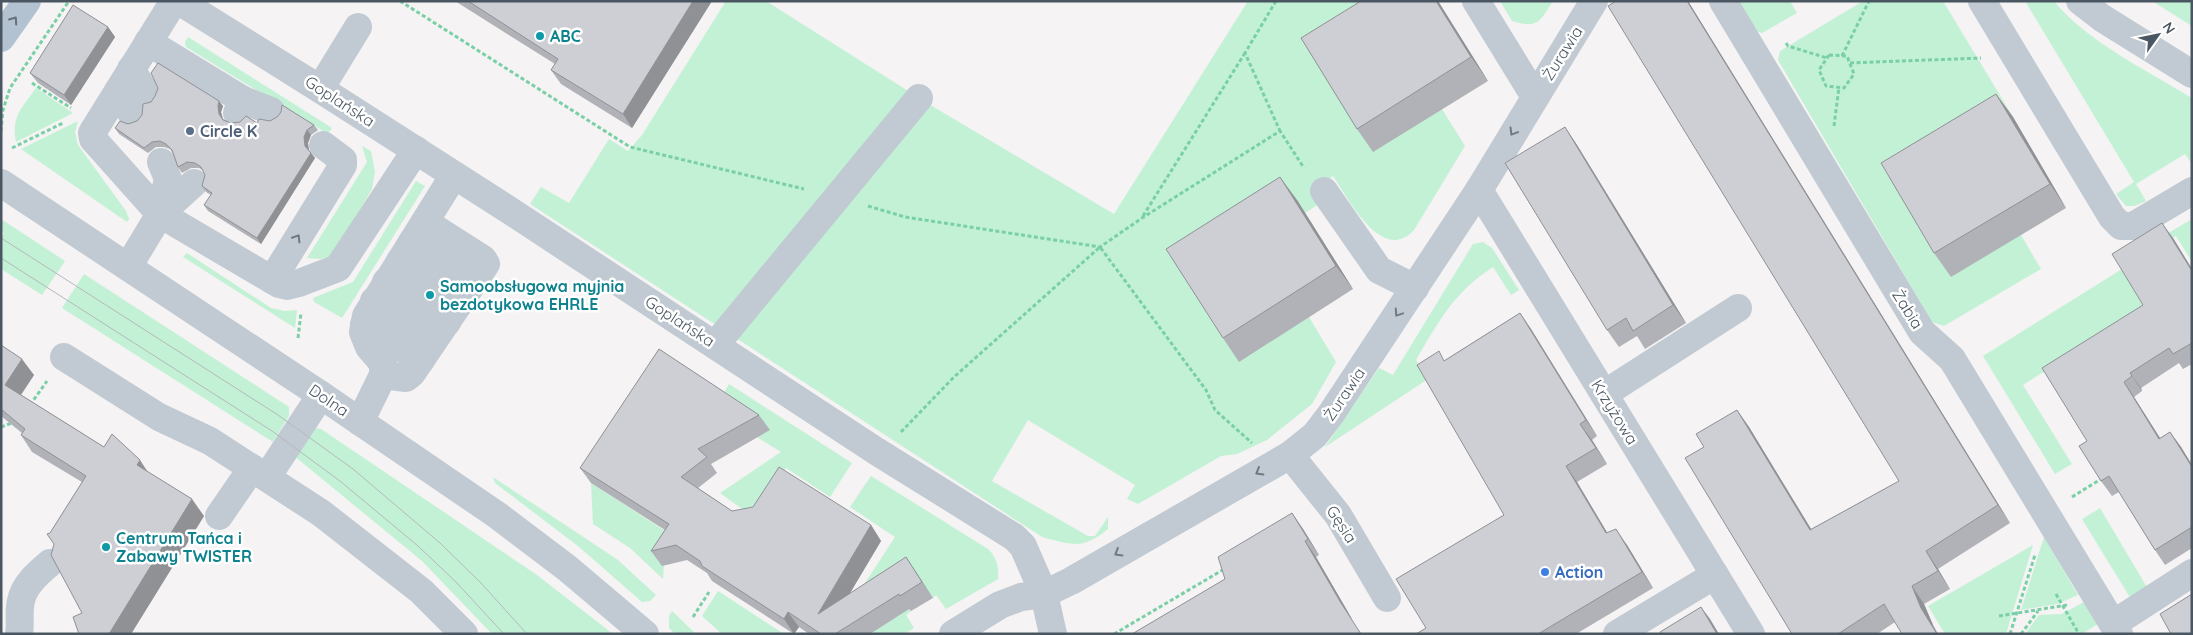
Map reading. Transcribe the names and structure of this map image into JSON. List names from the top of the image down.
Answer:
{
  "streets": {
    "street": [
      "Żurawia",
      "Goplańska",
      "Żabia",
      "Dolna",
      "Krzyżowa",
      "Gęsia"
    ]
  },
  "crossings": [
    ["Żurawia", "Goplańska"],
    ["Żurawia", "Krzyżowa"],
    ["Żurawia", "Gęsia"]
  ],
  "one_way": ["Żurawia"],
  "places": [
    "ABC",
    "Circle K",
    "Samoobsługowa myjnia bezdotykowa EHRLE",
    "Centrum Tańca i Zabawy TWISTER",
    "Action"
  ],
  "north": "top right"
}
